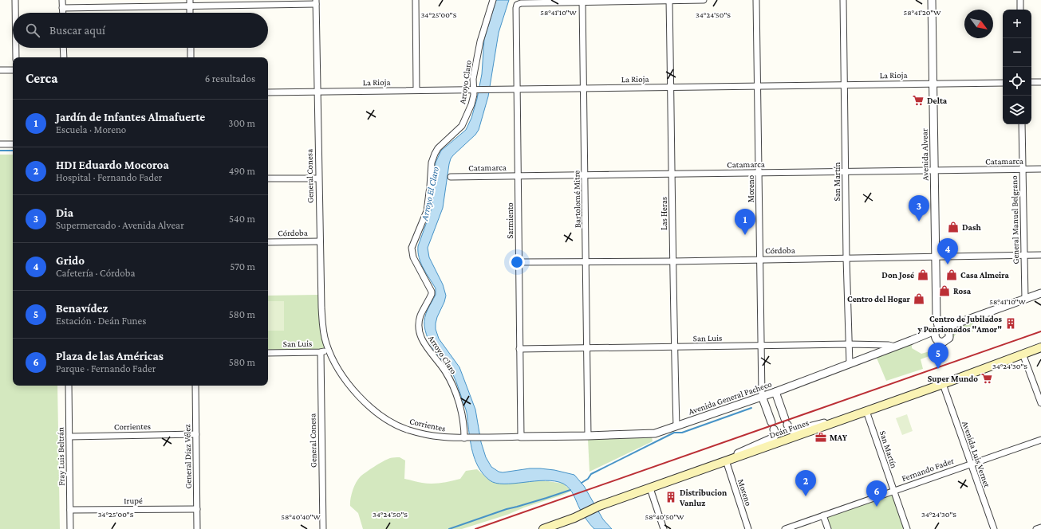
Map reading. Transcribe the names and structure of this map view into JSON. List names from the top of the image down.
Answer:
{
  "streets": {
    "main road": ["Deán Funes"],
    "street": [
      "La Rioja",
      "Arroyo Claro",
      "Avenida Alvear",
      "Catamarca",
      "General Conesa",
      "San Martín",
      "Moreno",
      "Bartolomé Mitre",
      "Las Heras",
      "General Manuel Belgrano",
      "Sarmiento",
      "Córdoba",
      "San Luis",
      "Avenida General Pacheco",
      "Corrientes",
      "Avenida Luis Vernet",
      "Fray Luis Beltrán",
      "General Díaz Vélez",
      "Fernando Fader",
      "Irupé"
    ]
  },
  "crossings": [
    ["La Rioja", "Arroyo Claro"],
    ["La Rioja", "Avenida Alvear"],
    ["La Rioja", "General Conesa"],
    ["La Rioja", "San Martín"],
    ["La Rioja", "Moreno"],
    ["La Rioja", "Bartolomé Mitre"],
    ["La Rioja", "Las Heras"],
    ["La Rioja", "Sarmiento"],
    ["Arroyo Claro", "Corrientes"],
    ["Avenida Alvear", "Catamarca"],
    ["Avenida Alvear", "Córdoba"],
    ["Avenida Alvear", "Avenida General Pacheco"],
    ["Catamarca", "San Martín"],
    ["Catamarca", "Moreno"],
    ["Catamarca", "Bartolomé Mitre"],
    ["Catamarca", "Las Heras"],
    ["Catamarca", "General Manuel Belgrano"],
    ["Catamarca", "Sarmiento"],
    ["General Conesa", "Córdoba"],
    ["General Conesa", "San Luis"],
    ["General Conesa", "Corrientes"],
    ["San Martín", "Córdoba"],
    ["San Martín", "San Luis"],
    ["San Martín", "Avenida General Pacheco"],
    ["San Martín", "Deán Funes"],
    ["San Martín", "Fernando Fader"],
    ["Moreno", "Córdoba"],
    ["Moreno", "San Luis"],
    ["Moreno", "Avenida General Pacheco"],
    ["Moreno", "Deán Funes"],
    ["Bartolomé Mitre", "Sarmiento"],
    ["Bartolomé Mitre", "Córdoba"],
    ["Bartolomé Mitre", "San Luis"],
    ["Bartolomé Mitre", "Avenida General Pacheco"],
    ["Las Heras", "Córdoba"],
    ["Las Heras", "San Luis"],
    ["Las Heras", "Avenida General Pacheco"],
    ["General Manuel Belgrano", "Córdoba"],
    ["General Manuel Belgrano", "Avenida General Pacheco"],
    ["Sarmiento", "Córdoba"],
    ["Sarmiento", "San Luis"],
    ["Sarmiento", "Avenida General Pacheco"],
    ["Sarmiento", "Corrientes"],
    ["San Luis", "Avenida General Pacheco"],
    ["San Luis", "Corrientes"],
    ["Avenida General Pacheco", "Corrientes"],
    ["Corrientes", "Fray Luis Beltrán"],
    ["Corrientes", "General Díaz Vélez"],
    ["Deán Funes", "Avenida Luis Vernet"],
    ["Avenida Luis Vernet", "Fernando Fader"],
    ["Fray Luis Beltrán", "Irupé"],
    ["General Díaz Vélez", "Irupé"]
  ],
  "water": ["Arroyo El Claro"],
  "places": {
    "supermarket": ["Delta", "Super Mundo"],
    "shop": [
      "Dash",
      "Don José",
      "Casa Almeira",
      "Rosa",
      "Centro del Hogar"
    ],
    "building": ["Centro de Jubilados y Pensionados \"Amor\"", "Distribucion Vanluz"],
    "office": ["MAY"]
  },
  "north": "bottom right",
  "page": {
    "map_buttons": ["+", "−"],
    "search": "Buscar aquí",
    "heading": ["Cerca", "6 resultados"],
    "list": [
      {
        "mark": "1",
        "name": "Jardín de Infantes Almafuerte",
        "note": "Escuela · Moreno",
        "value": "300 m"
      },
      {
        "mark": "2",
        "name": "HDI Eduardo Mocoroa",
        "note": "Hospital · Fernando Fader",
        "value": "490 m"
      },
      {
        "mark": "3",
        "name": "Dia",
        "note": "Supermercado · Avenida Alvear",
        "value": "540 m"
      },
      {
        "mark": "4",
        "name": "Grido",
        "note": "Cafetería · Córdoba",
        "value": "570 m"
      },
      {
        "mark": "5",
        "name": "Benavídez",
        "note": "Estación · Deán Funes",
        "value": "580 m"
      },
      {
        "mark": "6",
        "name": "Plaza de las Américas",
        "note": "Parque · Fernando Fader",
        "value": "580 m"
      }
    ],
    "pins": [
      "3",
      "1",
      "4",
      "5",
      "2",
      "6"
    ]
  },
  "coordinates": [
    "58°41'10\"W",
    "58°41'20\"W",
    "34°25'00\"S",
    "34°24'50\"S",
    "34°24'30\"S",
    "58°40'40\"W",
    "58°40'50\"W"
  ]
}
